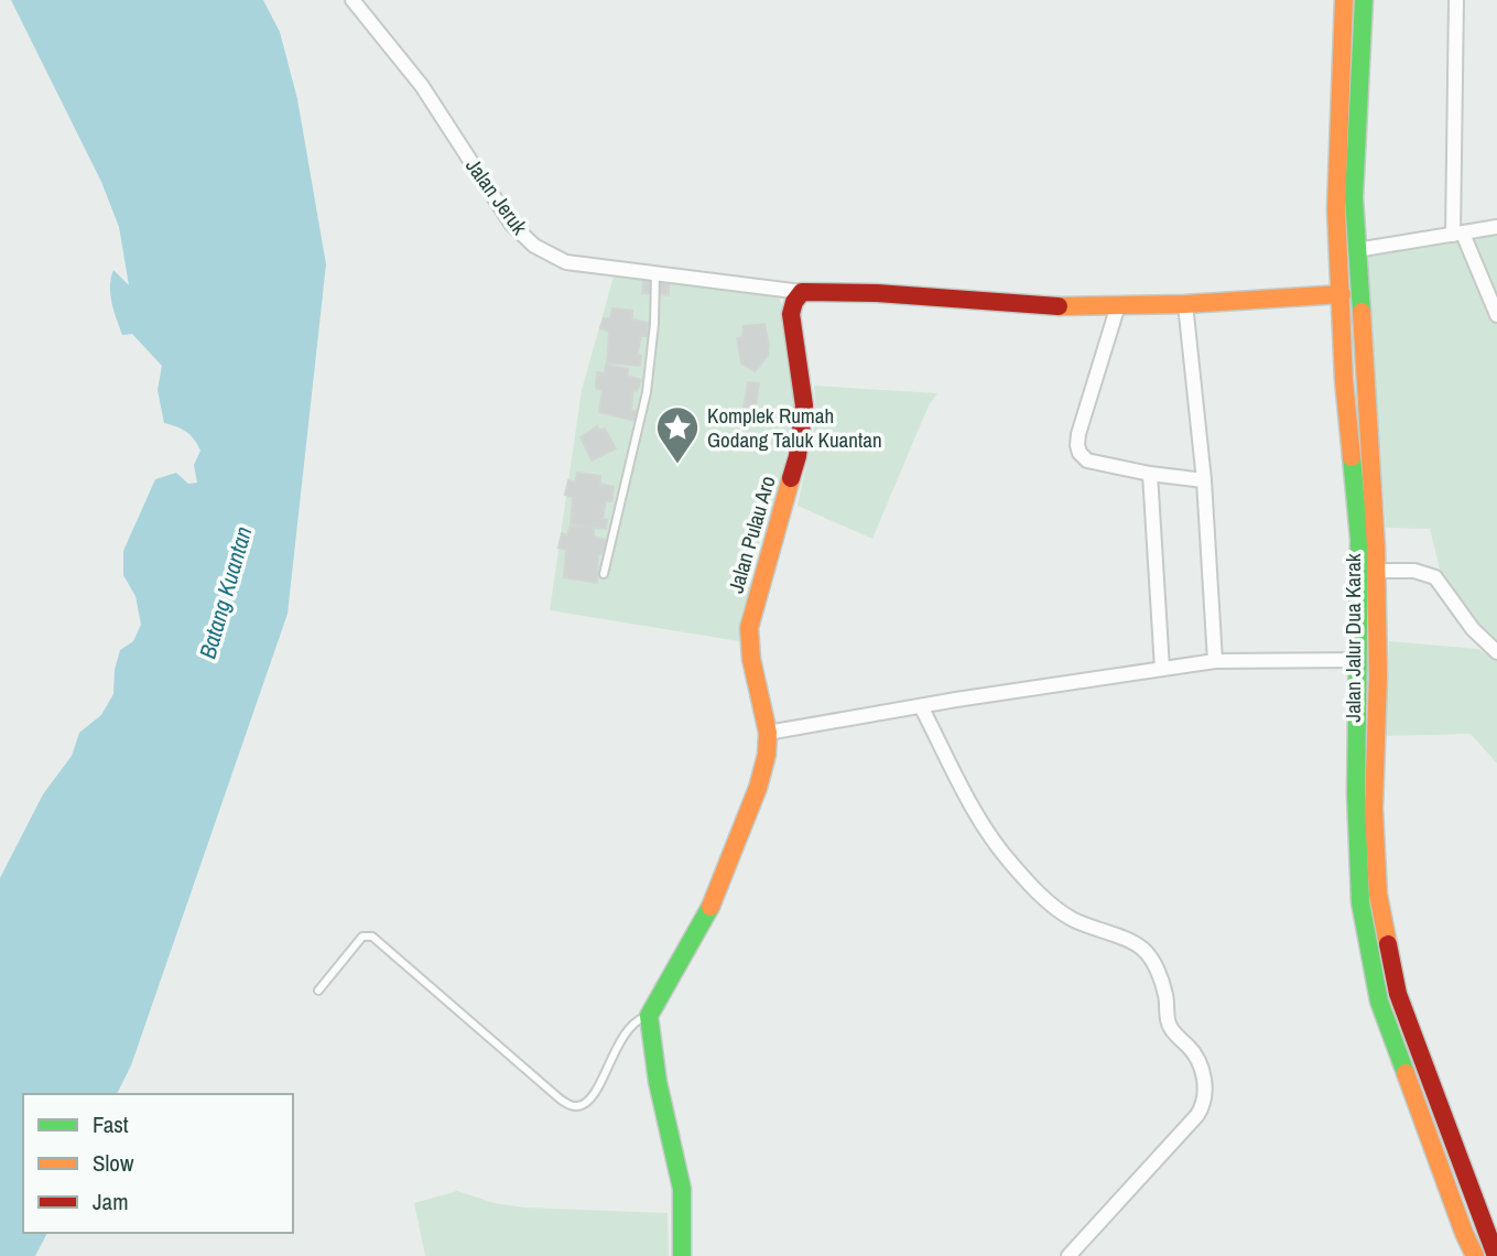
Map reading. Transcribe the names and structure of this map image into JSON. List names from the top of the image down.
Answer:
{
  "streets": {
    "main road": ["Jalan Pulau Aro", "Jalan Jalur Dua Karak"],
    "street": ["Jalan Jeruk"]
  },
  "crossings": [
    ["Jalan Jeruk", "Jalan Pulau Aro"]
  ],
  "water": ["Batang Kuantan"],
  "places": {
    "place": ["Komplek Rumah Godang Taluk Kuantan"]
  },
  "legend": ["Fast", "Slow", "Jam"]
}
